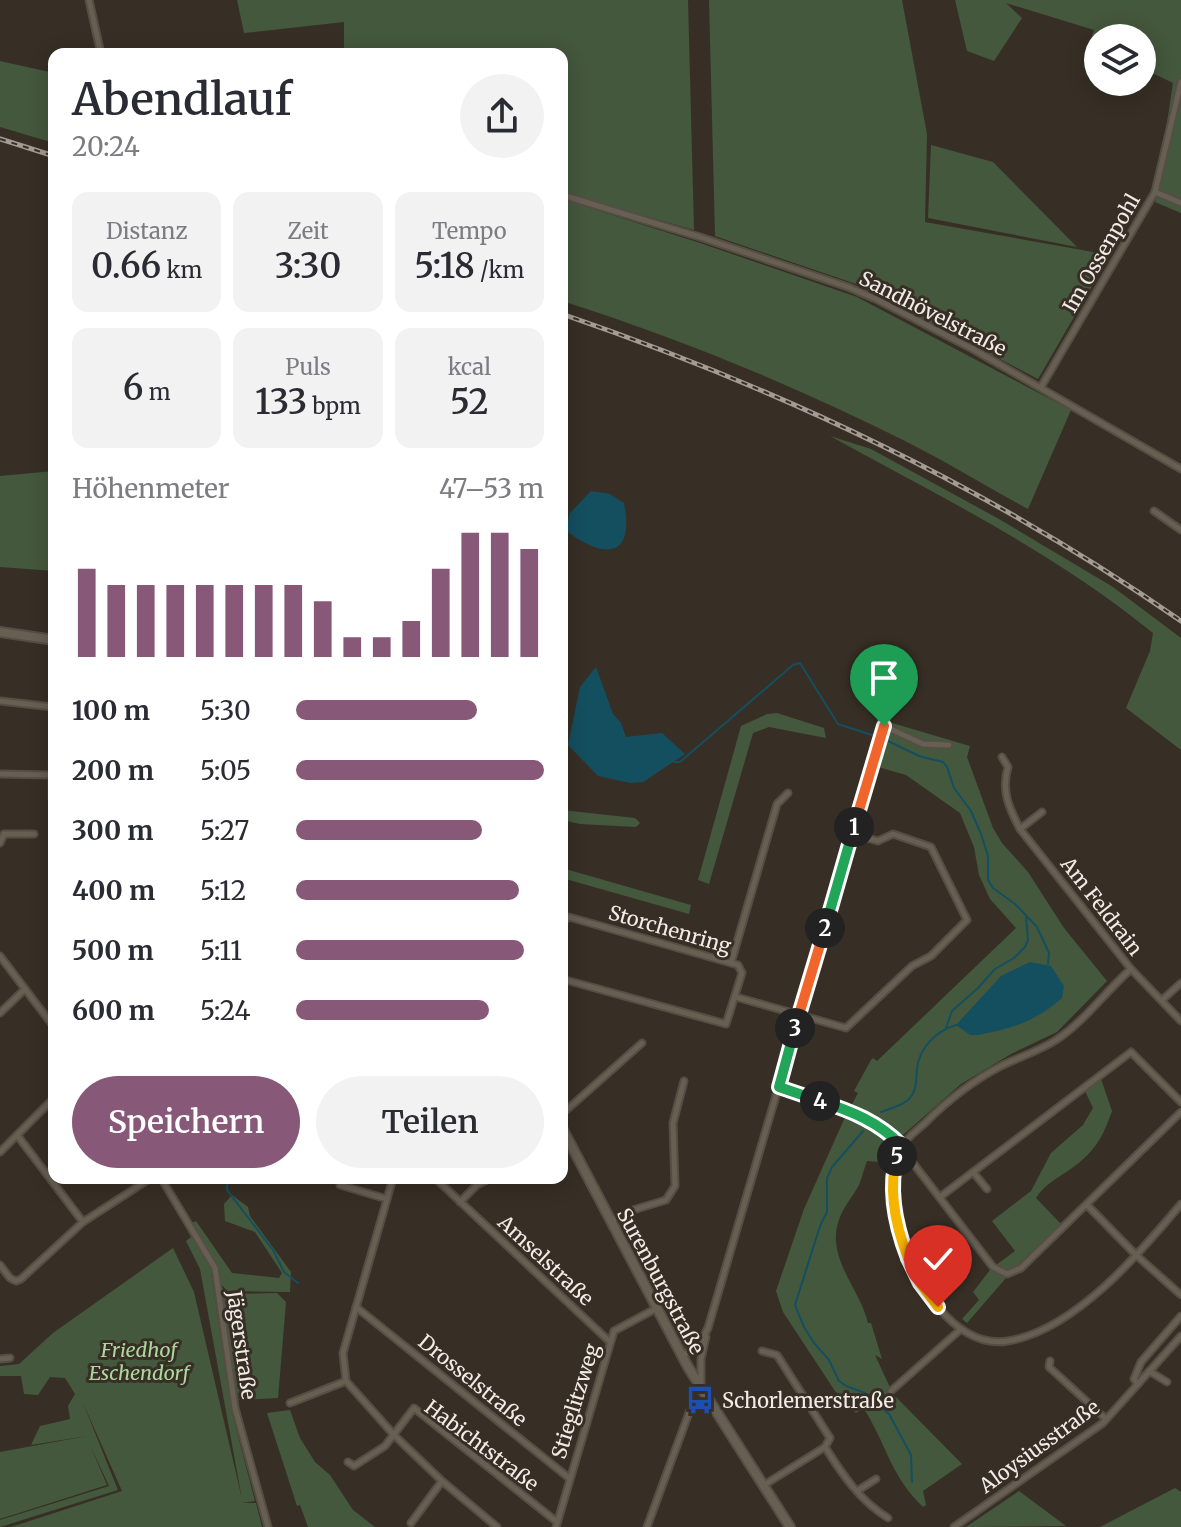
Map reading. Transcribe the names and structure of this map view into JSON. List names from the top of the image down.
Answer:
{
  "streets": {
    "street": [
      "Im Ossenpohl",
      "Sandhövelstraße",
      "Am Feldrain",
      "Storchenring",
      "Amselstraße",
      "Surenburgstraße",
      "Jägerstraße",
      "Drosselstraße",
      "Stieglitzweg",
      "Habichtstraße",
      "Aloysiusstraße"
    ]
  },
  "crossings": [
    ["Im Ossenpohl", "Sandhövelstraße"],
    ["Amselstraße", "Stieglitzweg"],
    ["Surenburgstraße", "Stieglitzweg"],
    ["Drosselstraße", "Stieglitzweg"],
    ["Stieglitzweg", "Habichtstraße"]
  ],
  "parks": ["Friedhof Eschendorf"],
  "places": {
    "bus stop": ["Schorlemerstraße"]
  },
  "page": {
    "heading": ["Abendlauf", "20:24"],
    "stats": [
      ["Distanz", "0.66 km"],
      ["Zeit", "3:30"],
      ["Tempo", "5:18 /km"],
      ["6 m"],
      ["Puls", "133 bpm"],
      ["kcal", "52"]
    ],
    "chart": ["Höhenmeter", "47–53 m"],
    "list": [
      {
        "name": "100 m",
        "note": "5:30"
      },
      {
        "name": "200 m",
        "note": "5:05"
      },
      {
        "name": "300 m",
        "note": "5:27"
      },
      {
        "name": "400 m",
        "note": "5:12"
      },
      {
        "name": "500 m",
        "note": "5:11"
      },
      {
        "name": "600 m",
        "note": "5:24"
      }
    ],
    "pins": [
      "1",
      "2",
      "3",
      "4",
      "5"
    ],
    "buttons": ["Speichern", "Teilen"]
  }
}
